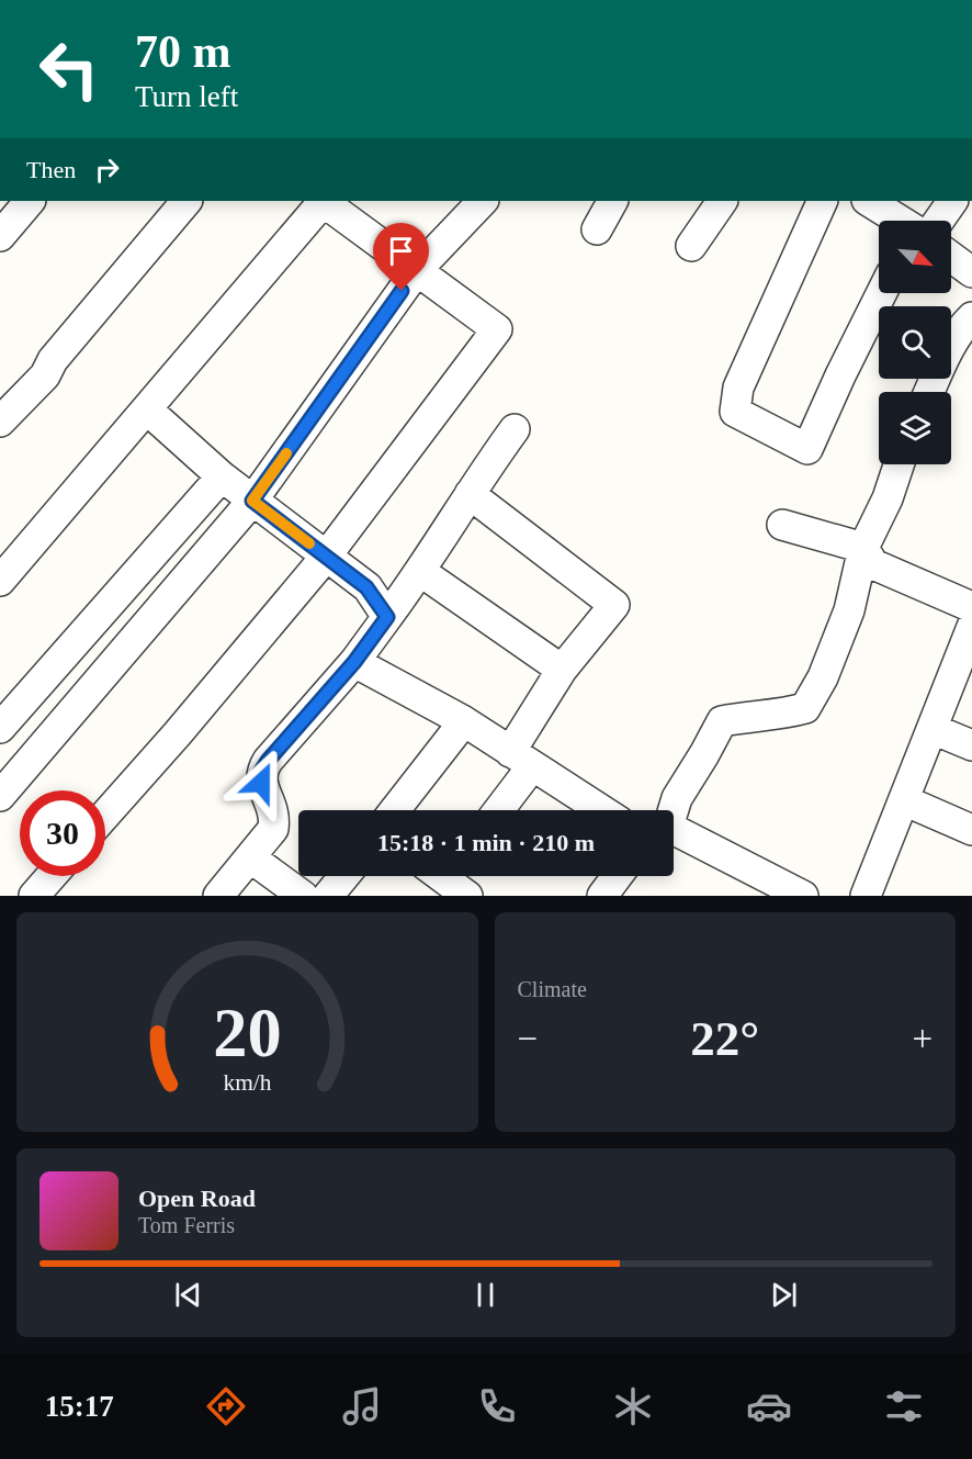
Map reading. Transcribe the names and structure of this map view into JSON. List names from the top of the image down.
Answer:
{
  "north": "bottom right",
  "page": {
    "turn": ["70 m", "Turn left"],
    "then": "Then",
    "limit": "30",
    "trip": "15:18 · 1 min · 210 m",
    "tile": "Climate",
    "heat": ["−", "22°", "+"],
    "song": ["Open Road", "Tom Ferris"],
    "tabs": "15:17",
    "gauge": ["20", "km/h"]
  }
}
